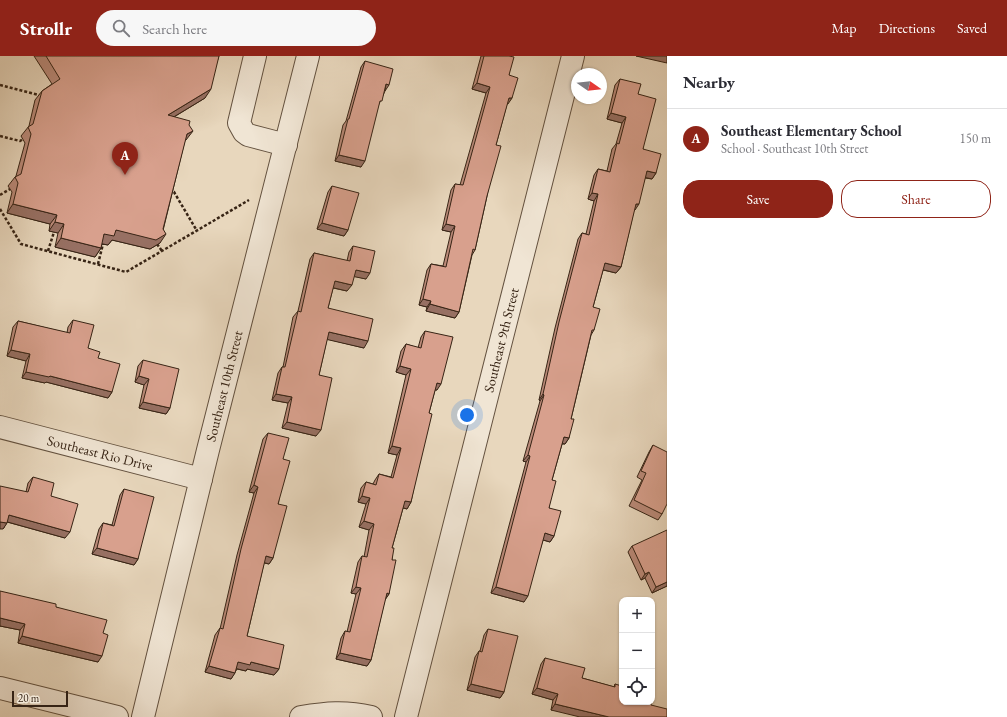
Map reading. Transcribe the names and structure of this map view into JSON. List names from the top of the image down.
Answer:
{
  "streets": {
    "street": ["Southeast 9th Street", "Southeast 10th Street", "Southeast Rio Drive"]
  },
  "crossings": [
    ["Southeast 10th Street", "Southeast Rio Drive"]
  ],
  "scale_bar": "20 m",
  "north": "right",
  "page": {
    "header": "Strollr",
    "search": "Search here",
    "nav": ["Map", "Directions", "Saved"],
    "heading": "Nearby",
    "list": [
      {
        "mark": "A",
        "name": "Southeast Elementary School",
        "note": "School · Southeast 10th Street",
        "value": "150 m"
      }
    ],
    "pins": "A",
    "buttons": ["Save", "Share"],
    "map_buttons": ["+", "−"],
    "scale": "20 m"
  }
}
